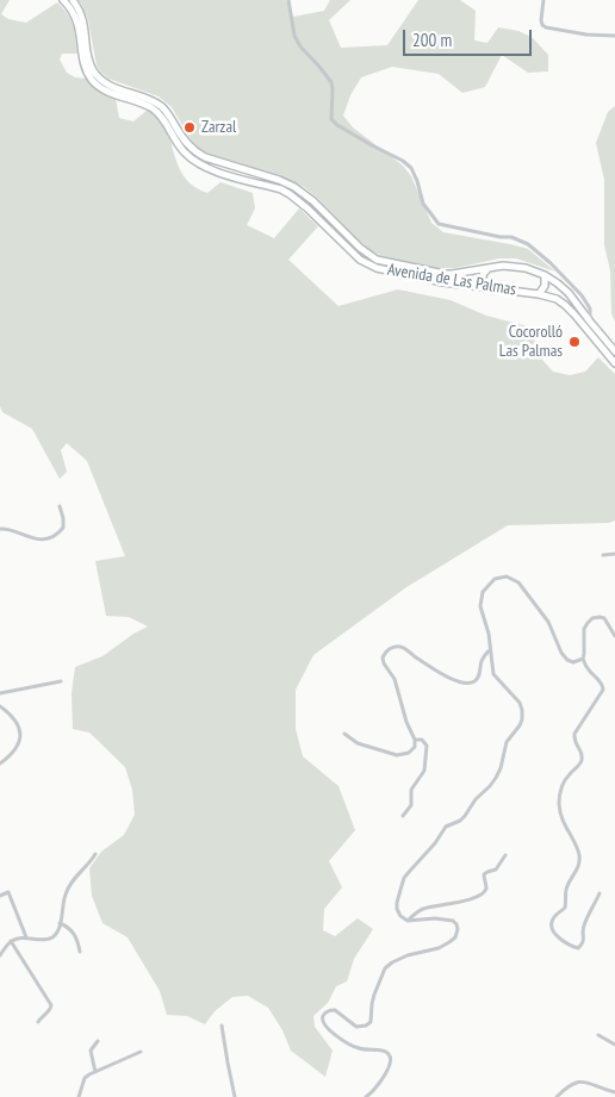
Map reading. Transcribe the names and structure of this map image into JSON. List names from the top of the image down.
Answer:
{
  "streets": {
    "main road": ["Avenida de Las Palmas"]
  },
  "places": ["Zarzal", "Cocorolló Las Palmas"],
  "scale_bar": "200 m"
}
